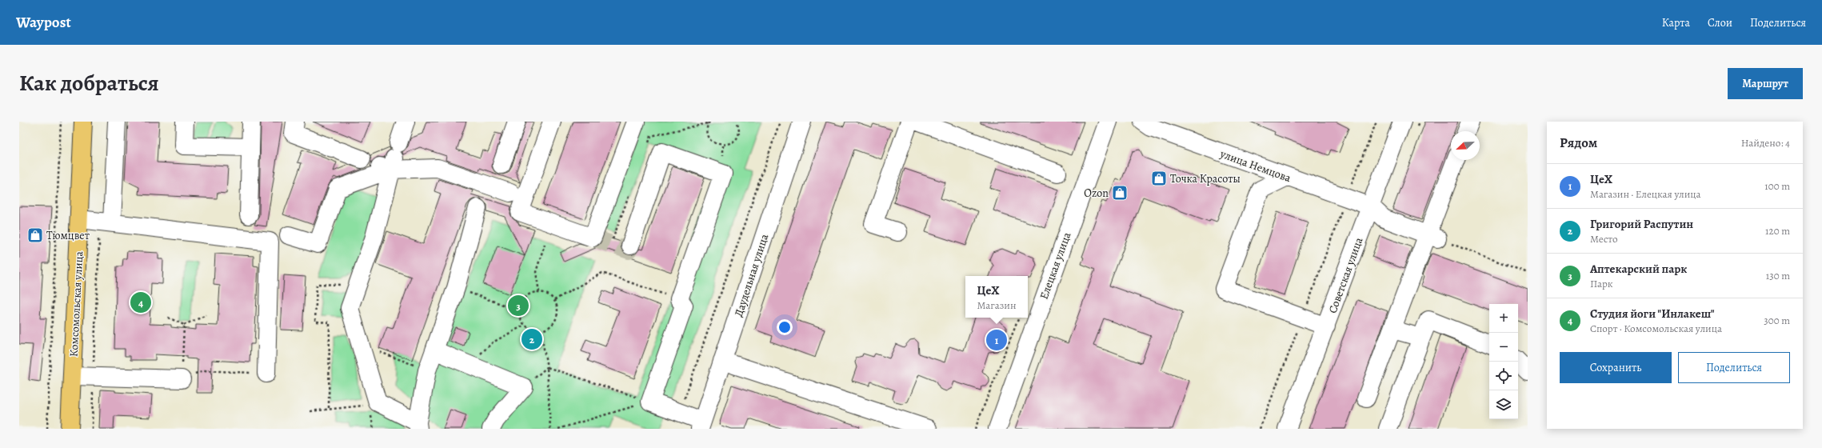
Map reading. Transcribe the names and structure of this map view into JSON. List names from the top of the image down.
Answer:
{
  "streets": {
    "main road": ["Комсомольская улица"],
    "street": [
      "улица Немцова",
      "Елецкая улица",
      "Даудельная улица",
      "Советская улица"
    ]
  },
  "crossings": [
    ["улица Немцова", "Советская улица"]
  ],
  "places": {
    "shop": ["Точка Красоты", "Ozon", "Тюмцвет"]
  },
  "north": "bottom left",
  "page": {
    "header": "Waypost",
    "nav": ["Карта", "Слои", "Поделиться"],
    "title": "Как добраться",
    "buttons": [
      "Маршрут",
      ["Сохранить", "Поделиться"]
    ],
    "heading": ["Рядом", "Найдено: 4"],
    "list": [
      {
        "mark": "1",
        "name": "ЦеХ",
        "note": "Магазин · Елецкая улица",
        "value": "100 m"
      },
      {
        "mark": "2",
        "name": "Григорий Распутин",
        "note": "Место",
        "value": "120 m"
      },
      {
        "mark": "3",
        "name": "Аптекарский парк",
        "note": "Парк",
        "value": "130 m"
      },
      {
        "mark": "4",
        "name": "Студия йоги \"Инлакеш\"",
        "note": "Спорт · Комсомольская улица",
        "value": "300 m"
      }
    ],
    "popup": ["ЦеХ", "Магазин"],
    "pins": [
      "4",
      "3",
      "2",
      "1"
    ],
    "map_buttons": ["+", "−"]
  }
}
